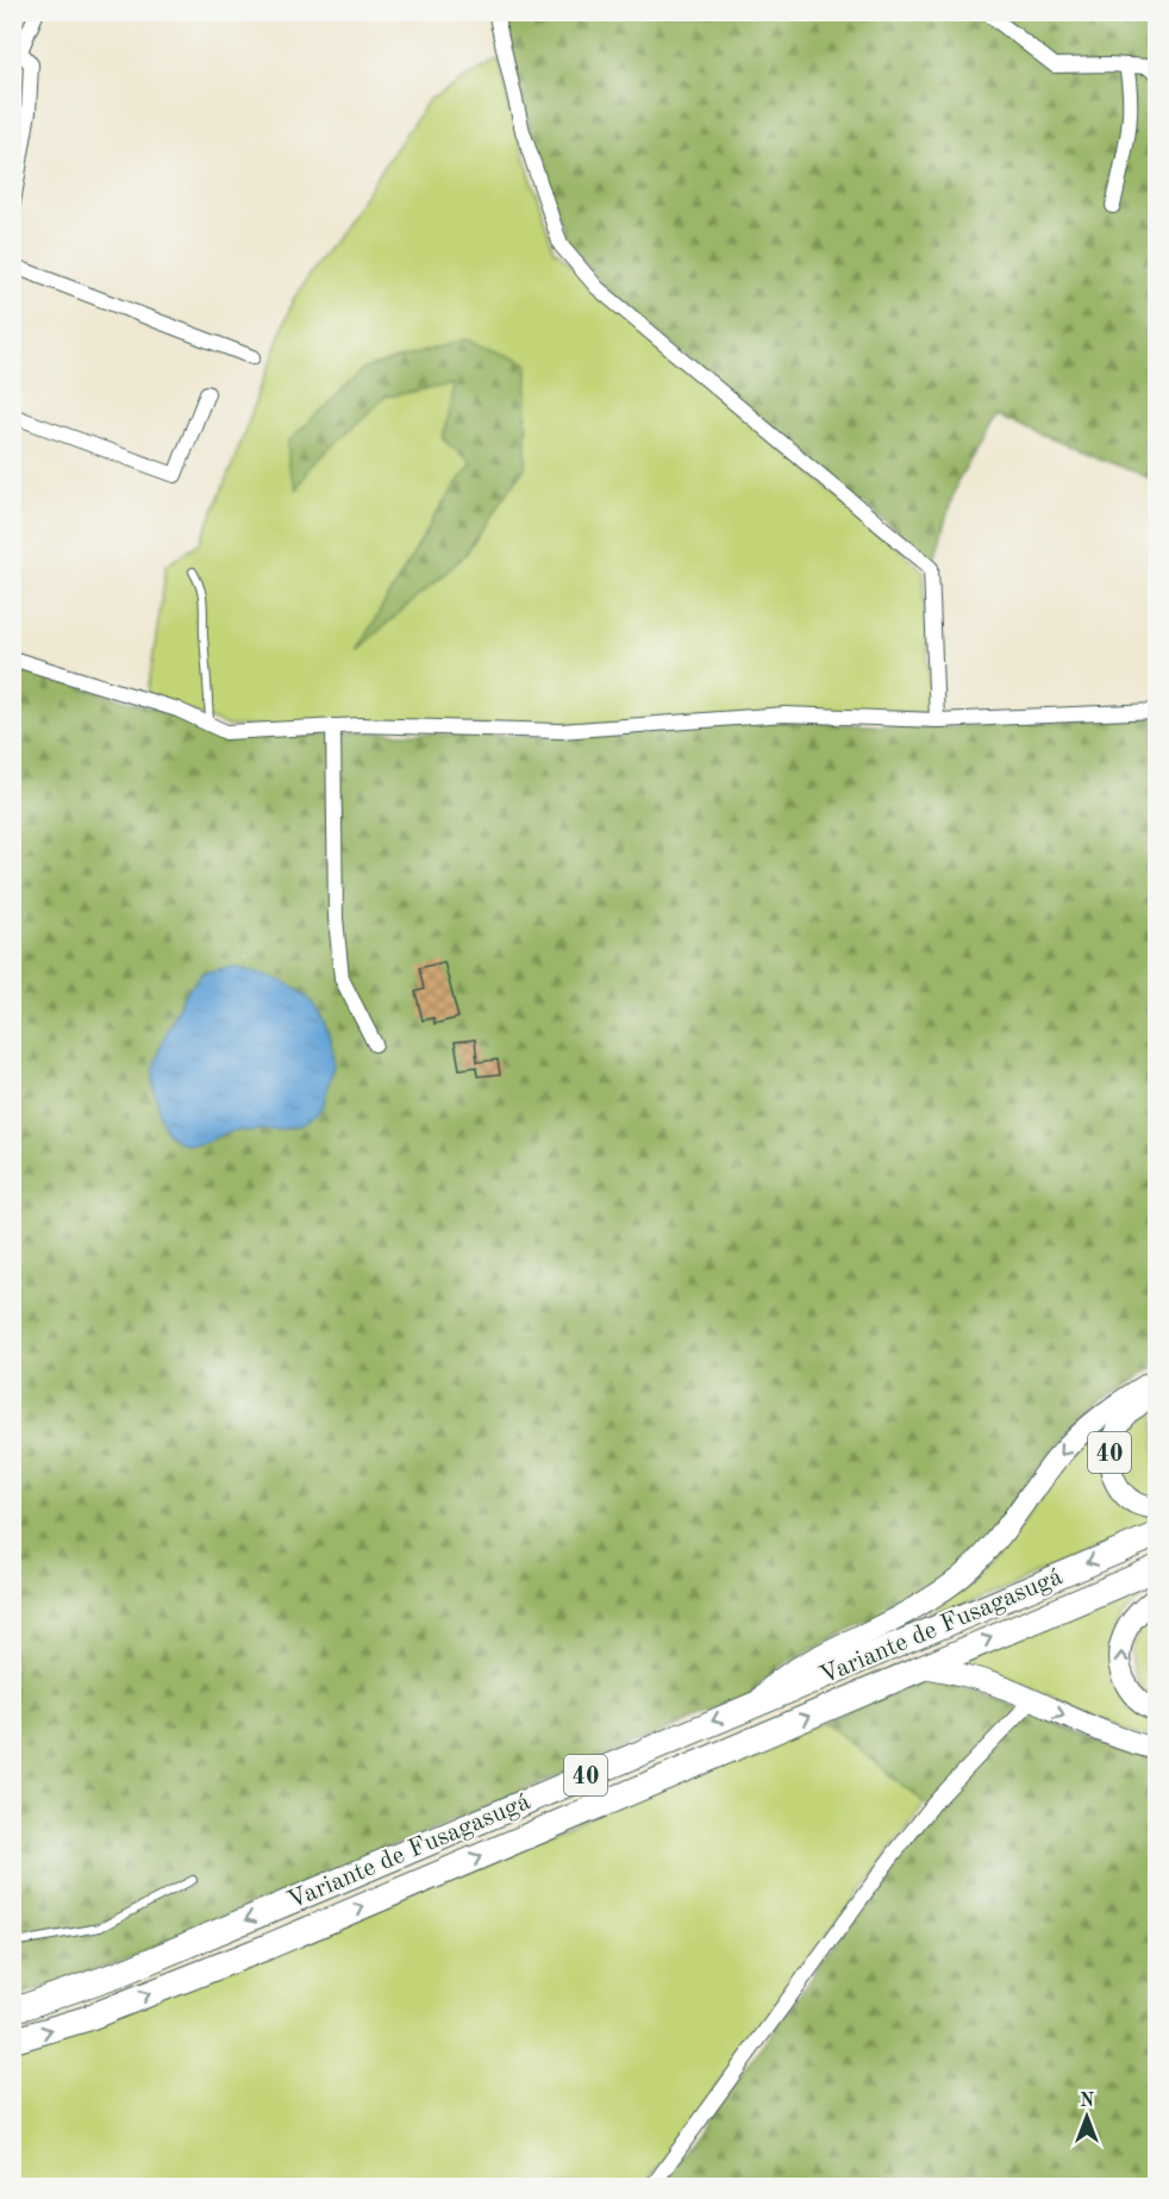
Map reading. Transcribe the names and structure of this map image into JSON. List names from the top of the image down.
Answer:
{
  "streets": {
    "highway": ["40", "Variante de Fusagasugá"]
  },
  "crossings": [
    ["40", "Variante de Fusagasugá"]
  ],
  "north": "top"
}
